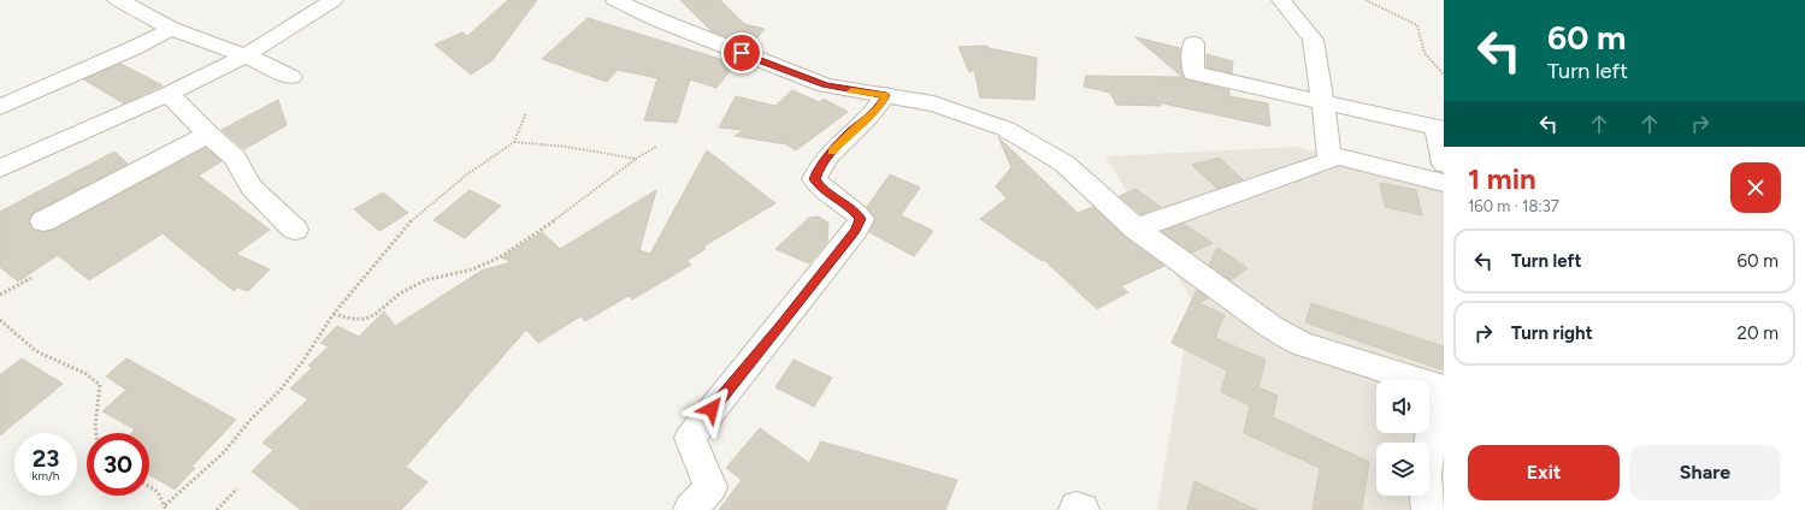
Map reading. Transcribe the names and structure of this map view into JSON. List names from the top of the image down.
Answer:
{
  "page": {
    "turn": ["60 m", "Turn left"],
    "heading": ["1 min", "160 m · 18:37"],
    "list": [
      {
        "name": "Turn left",
        "value": "60 m"
      },
      {
        "name": "Turn right",
        "value": "20 m"
      }
    ],
    "speed": "23 km/h",
    "limit": "30",
    "buttons": ["Exit", "Share"]
  }
}
